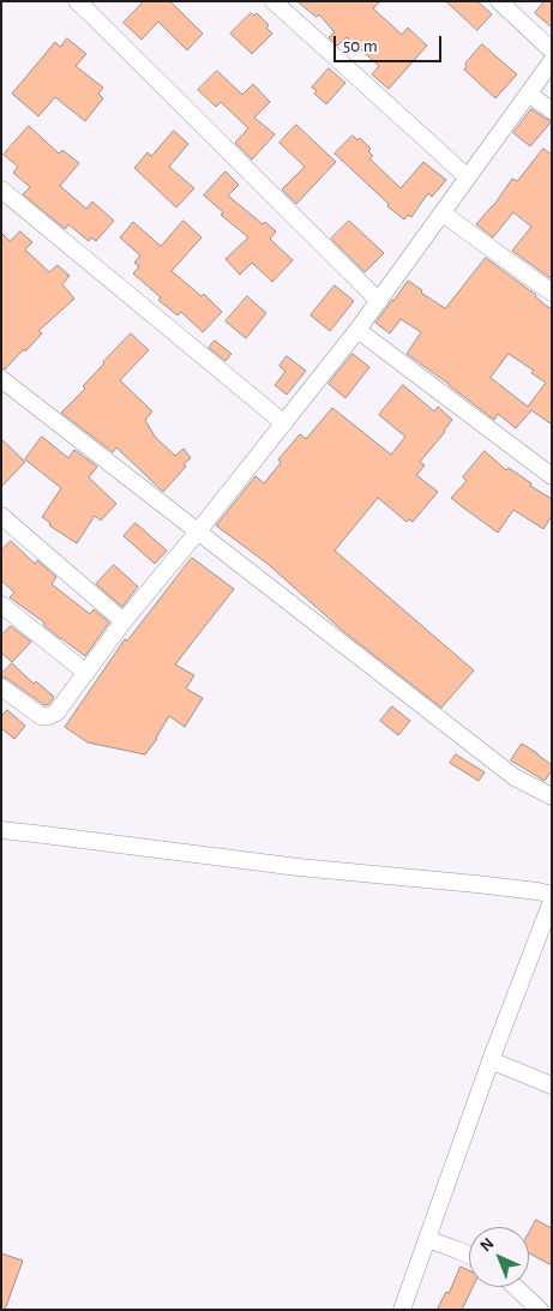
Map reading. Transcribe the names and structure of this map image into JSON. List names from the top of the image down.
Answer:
{
  "scale_bar": "50 m",
  "north": "top left"
}
